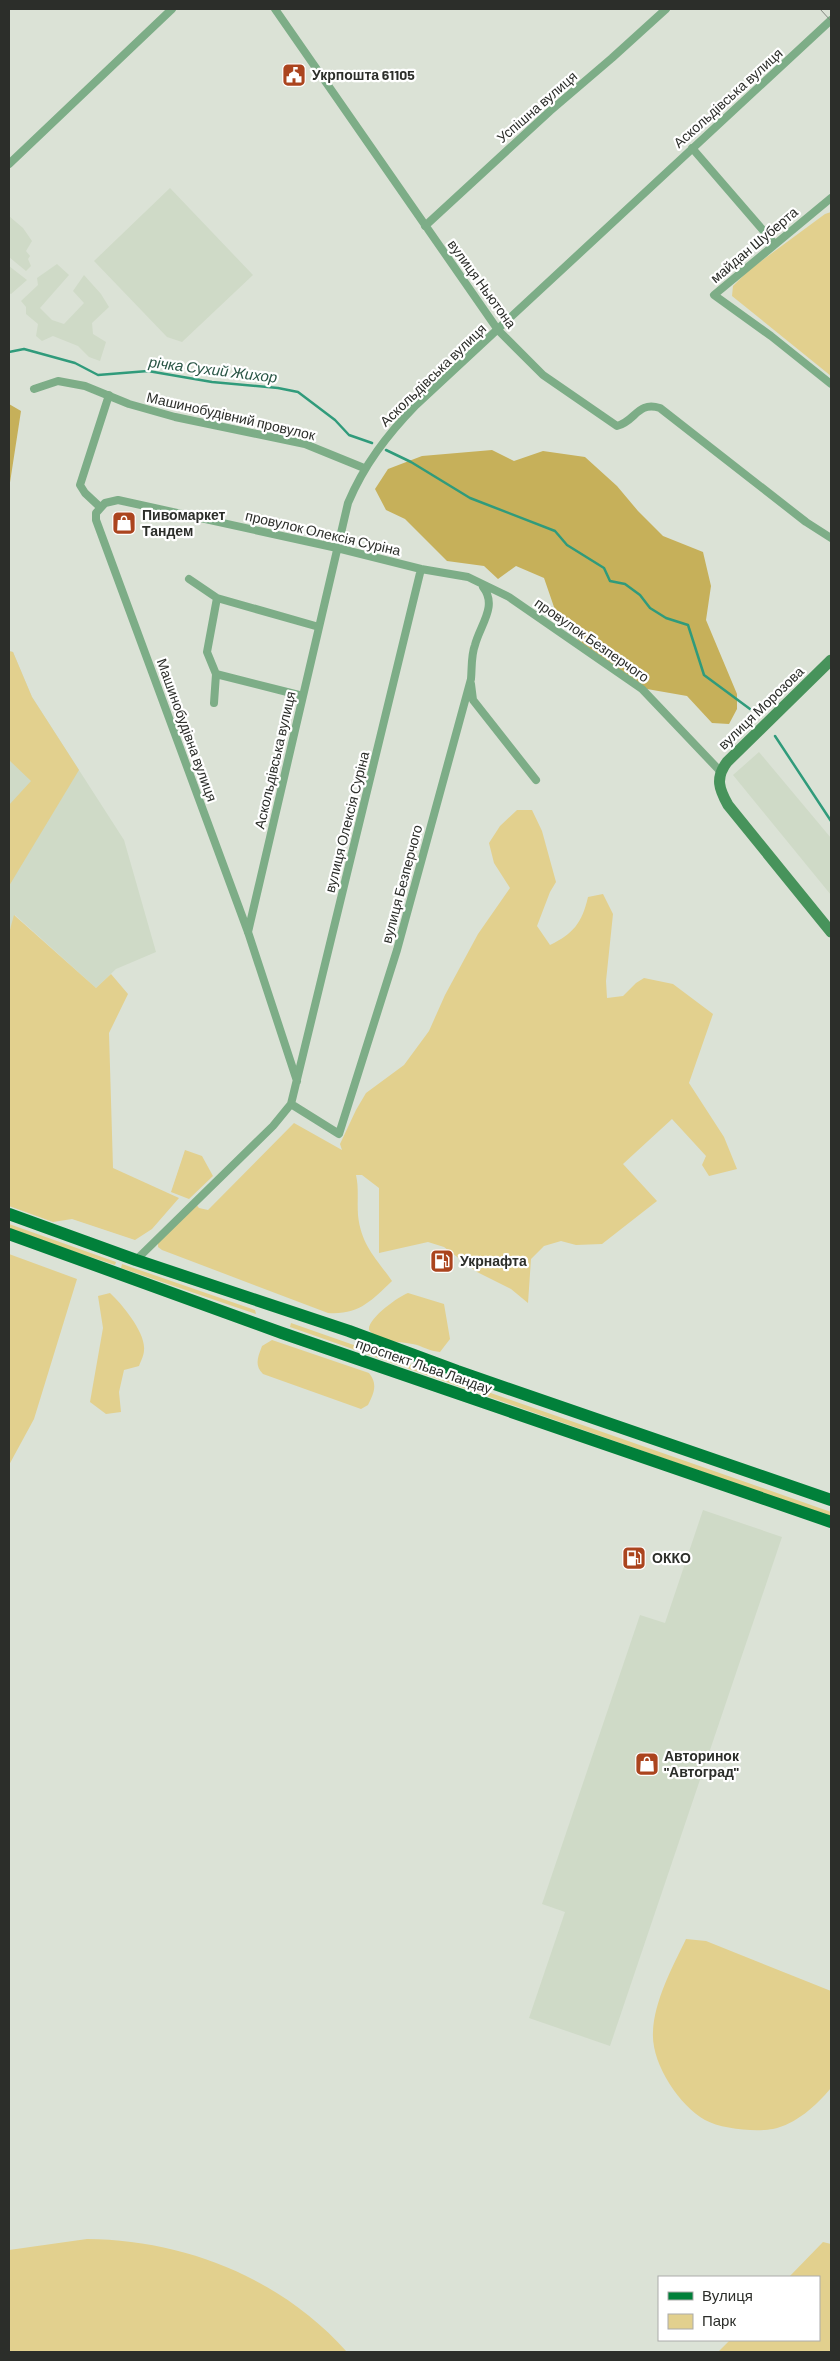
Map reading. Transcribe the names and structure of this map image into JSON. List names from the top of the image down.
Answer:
{
  "streets": {
    "main road": ["вулиця Морозова", "проспект Льва Ландау"],
    "street": [
      "Аскольдівська вулиця",
      "Успішна вулиця",
      "майдан Шуберта",
      "вулиця Ньютона",
      "Машинобудівний провулок",
      "провулок Олексія Суріна",
      "провулок Безперчого",
      "Машинобудівна вулиця",
      "вулиця Олексія Суріна",
      "вулиця Безперчого"
    ]
  },
  "crossings": [
    ["Аскольдівська вулиця", "вулиця Ньютона"],
    ["Аскольдівська вулиця", "Машинобудівний провулок"],
    ["Аскольдівська вулиця", "провулок Олексія Суріна"],
    ["Аскольдівська вулиця", "Машинобудівна вулиця"],
    ["Успішна вулиця", "вулиця Ньютона"],
    ["провулок Олексія Суріна", "провулок Безперчого"],
    ["провулок Олексія Суріна", "Машинобудівна вулиця"],
    ["провулок Олексія Суріна", "вулиця Олексія Суріна"],
    ["провулок Олексія Суріна", "вулиця Безперчого"],
    ["провулок Безперчого", "вулиця Морозова"],
    ["провулок Безперчого", "вулиця Безперчого"],
    ["Машинобудівна вулиця", "вулиця Олексія Суріна"],
    ["вулиця Олексія Суріна", "вулиця Безперчого"]
  ],
  "water": ["річка Сухий Жихор"],
  "places": {
    "public building": ["Укрпошта 61105"],
    "shop": ["Пивомаркет Тандем", "Авторинок \"Автоград\""],
    "fuel station": ["Укрнафта", "ОККО"]
  },
  "legend": ["Вулиця", "Парк"]
}
